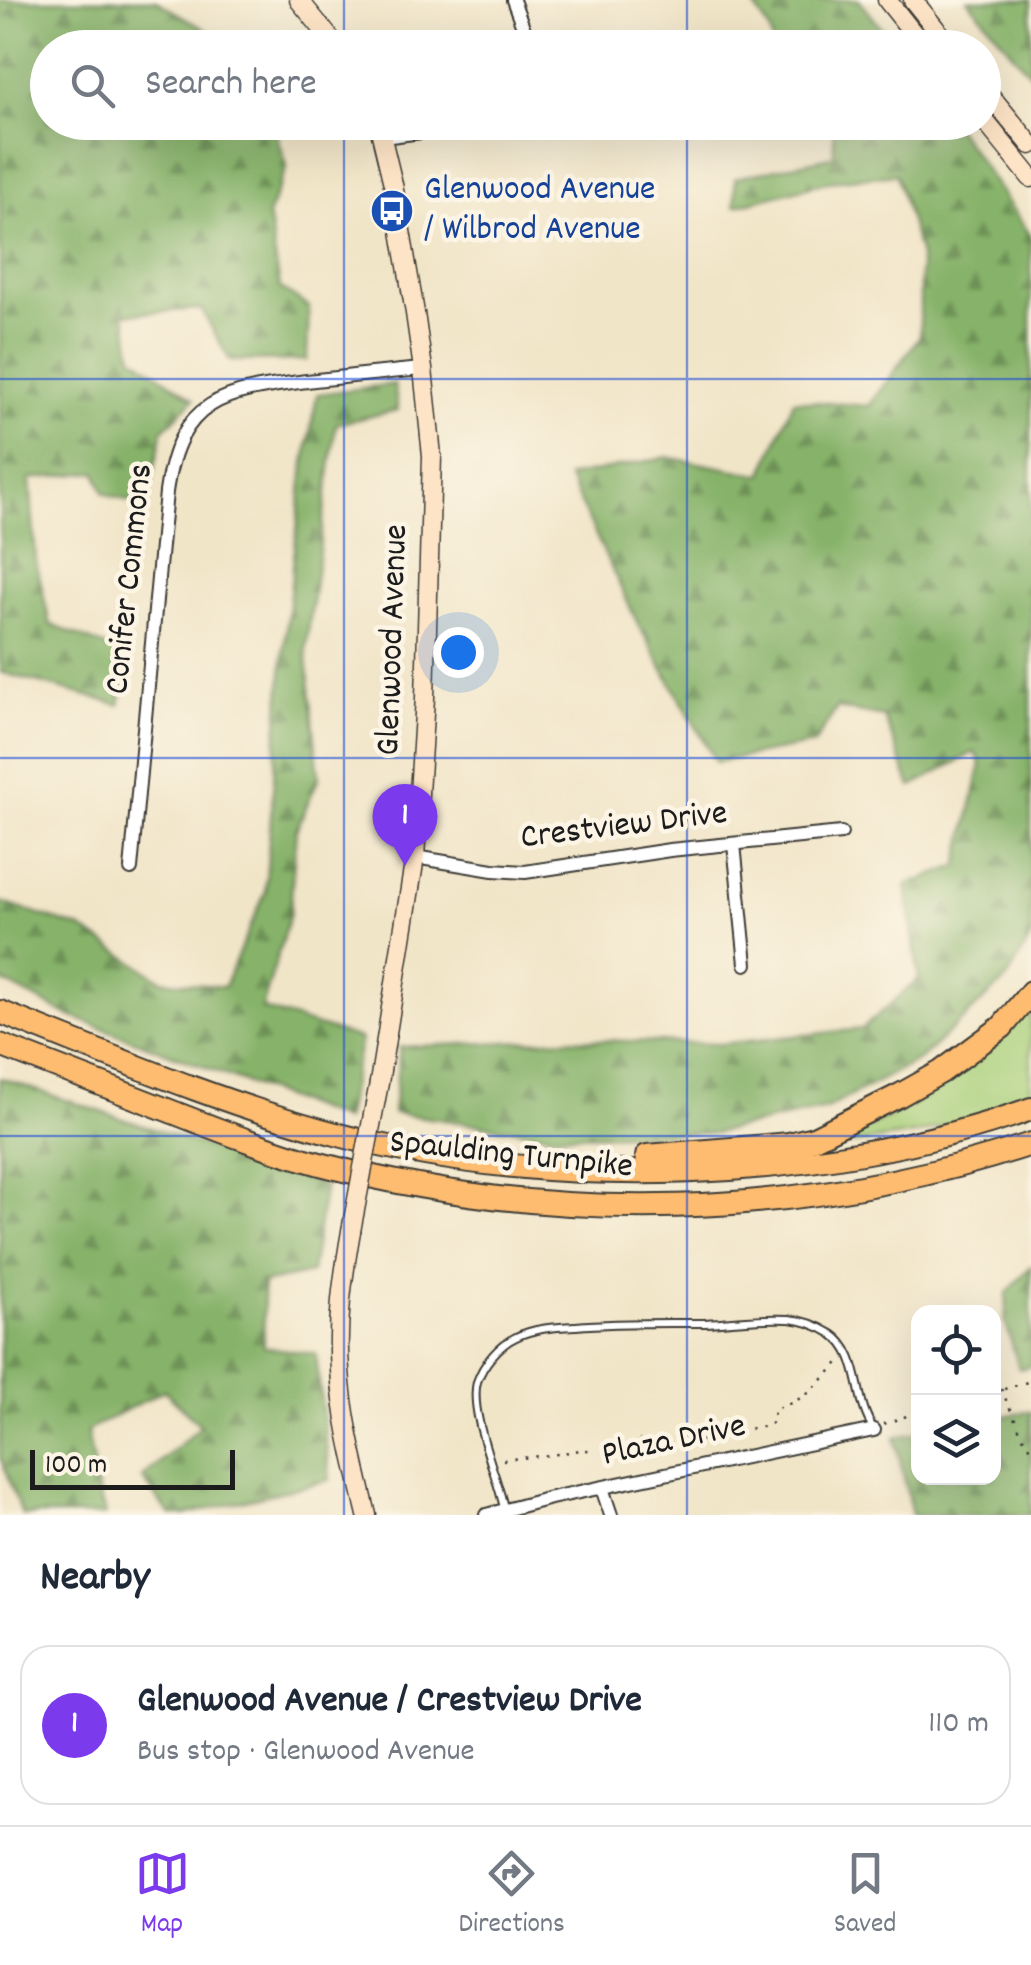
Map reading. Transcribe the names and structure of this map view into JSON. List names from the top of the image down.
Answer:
{
  "streets": {
    "highway": ["Spaulding Turnpike"],
    "street": [
      "Conifer Commons",
      "Glenwood Avenue",
      "Crestview Drive",
      "Plaza Drive"
    ]
  },
  "crossings": [
    ["Conifer Commons", "Glenwood Avenue"],
    ["Glenwood Avenue", "Crestview Drive"]
  ],
  "places": {
    "bus stop": ["Glenwood Avenue / Wilbrod Avenue"]
  },
  "scale_bar": "100 m",
  "page": {
    "search": "Search here",
    "pins": "1",
    "scale": "100 m",
    "heading": "Nearby",
    "list": [
      {
        "mark": "1",
        "name": "Glenwood Avenue / Crestview Drive",
        "note": "Bus stop · Glenwood Avenue",
        "value": "110 m"
      }
    ],
    "nav": ["Map", "Directions", "Saved"]
  }
}
